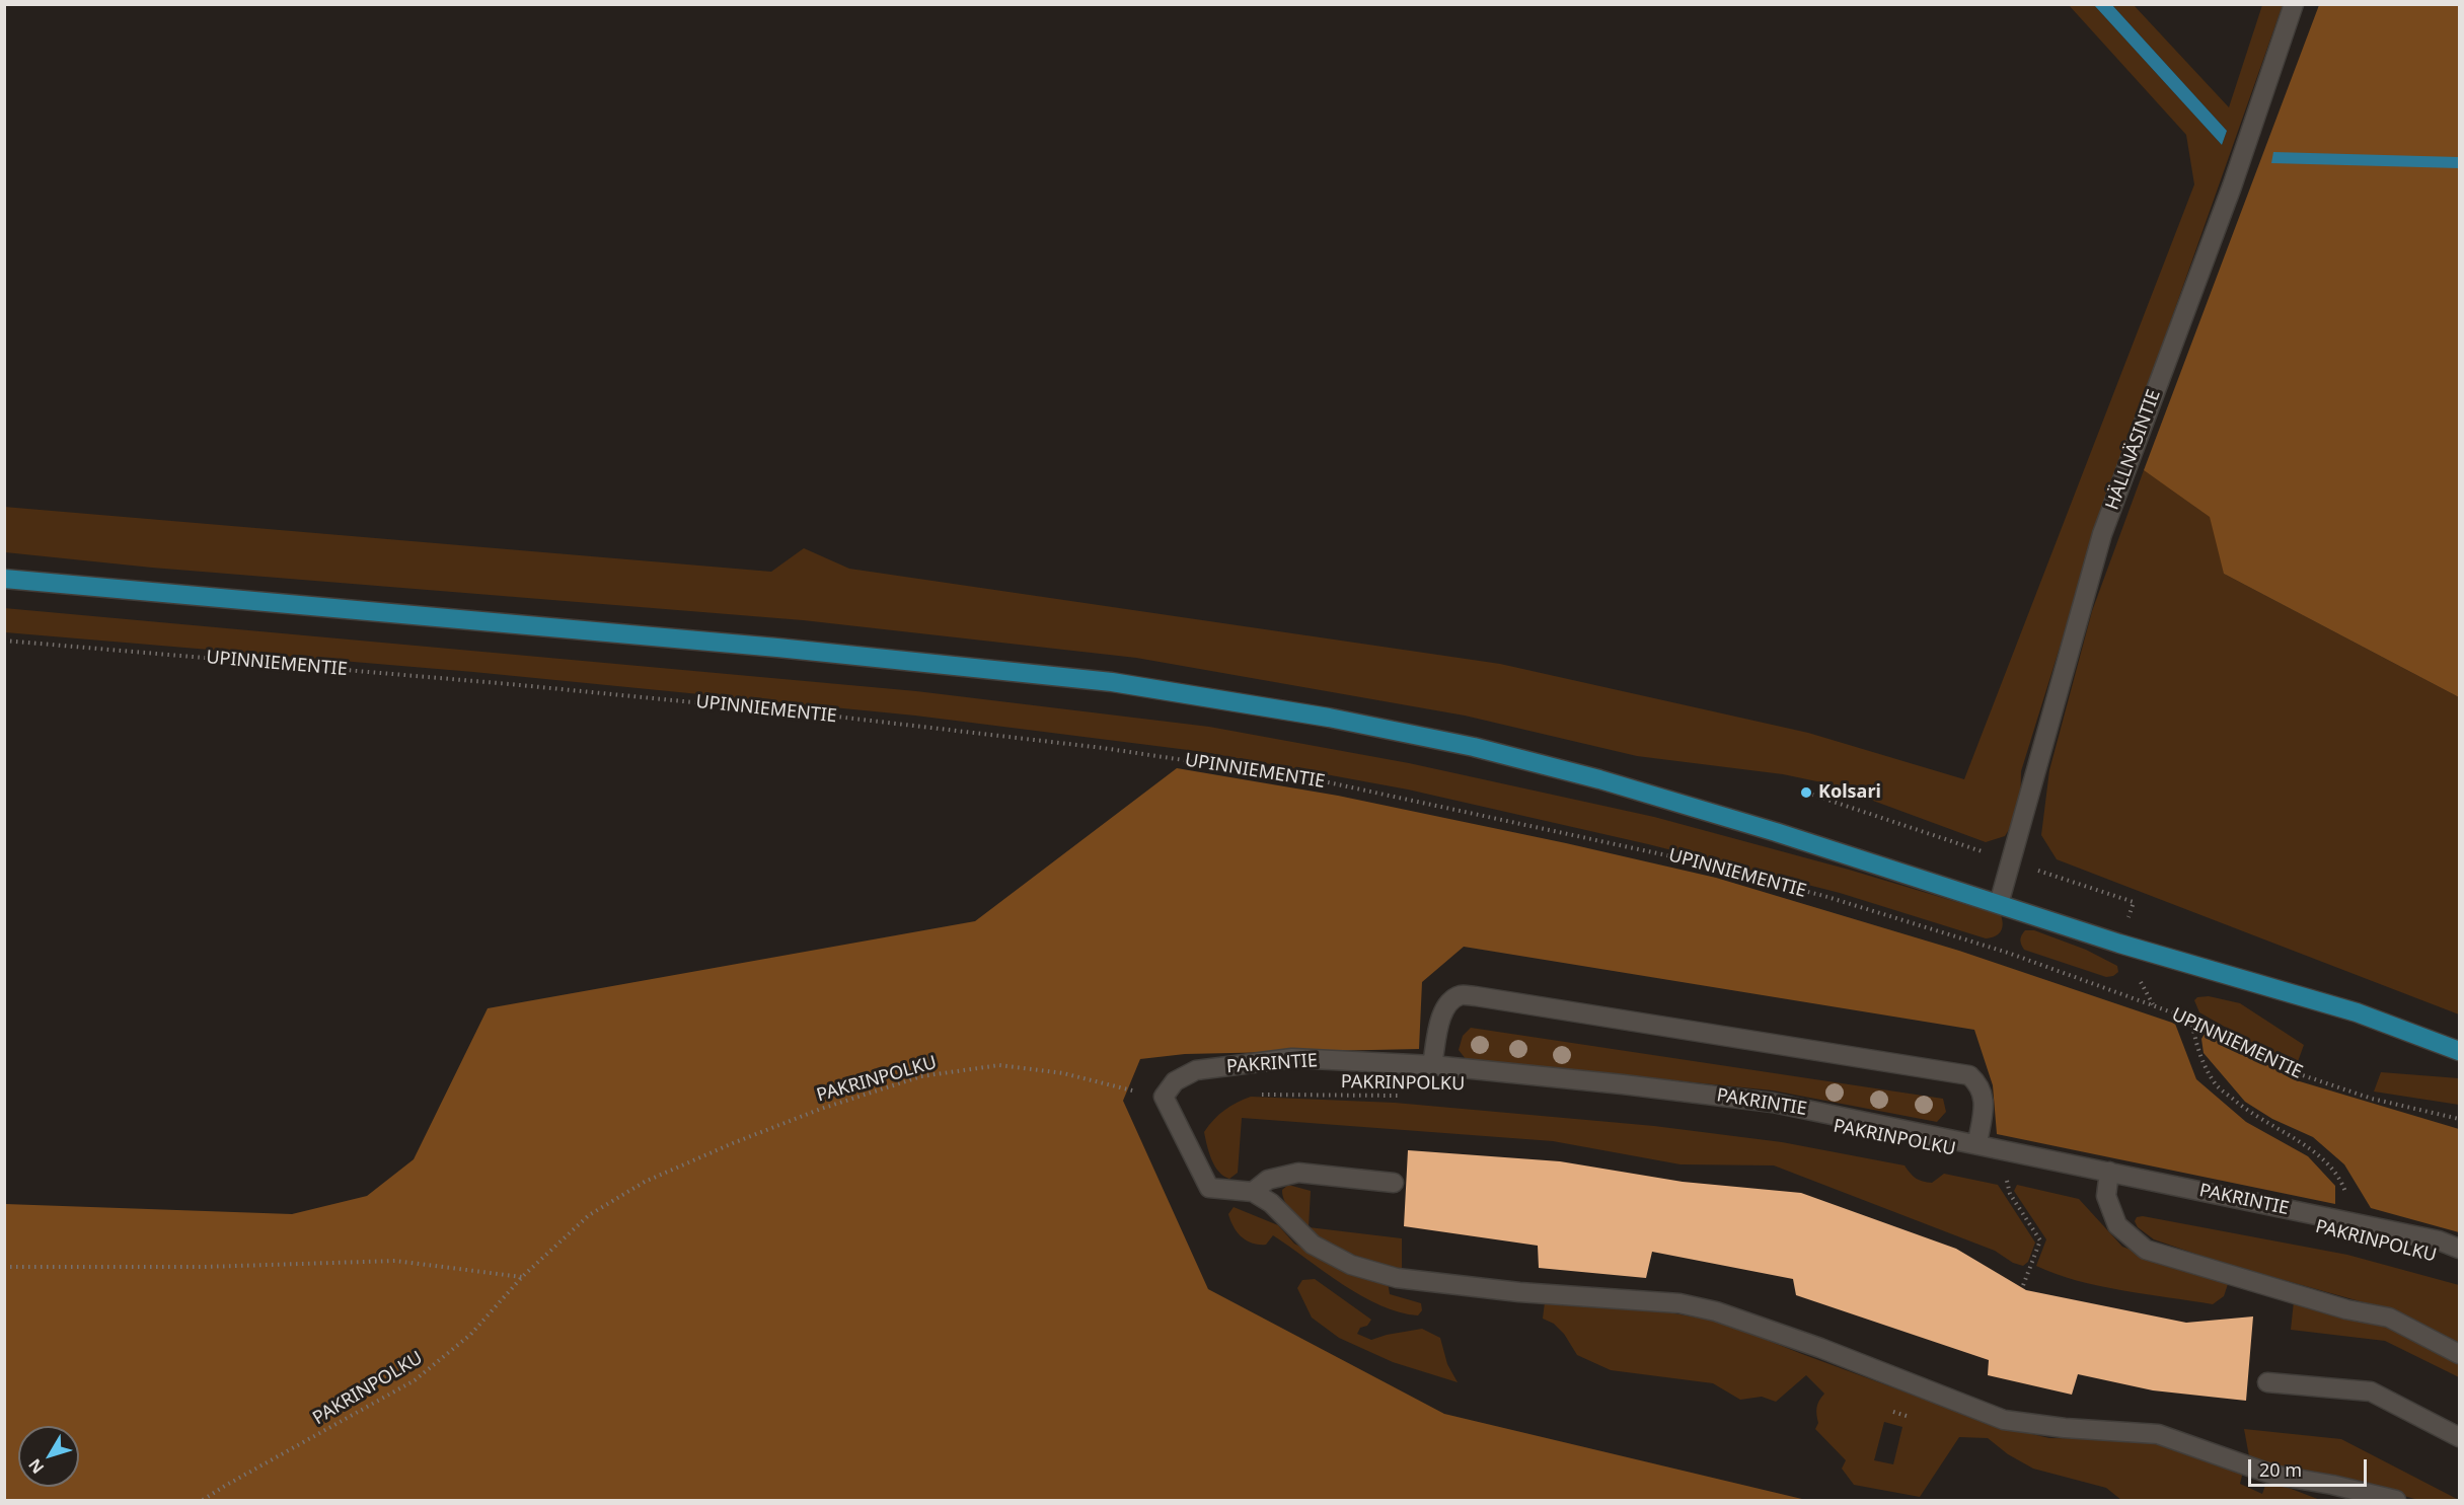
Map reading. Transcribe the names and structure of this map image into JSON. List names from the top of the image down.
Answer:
{
  "streets": {
    "street": ["HÄLLNÄSINTIE", "PAKRINTIE"],
    "path": ["UPINNIEMENTIE", "PAKRINPOLKU"]
  },
  "crossings": [
    ["PAKRINTIE", "PAKRINPOLKU"]
  ],
  "places": ["Kolsari"],
  "scale_bar": "20 m",
  "north": "bottom left"
}
